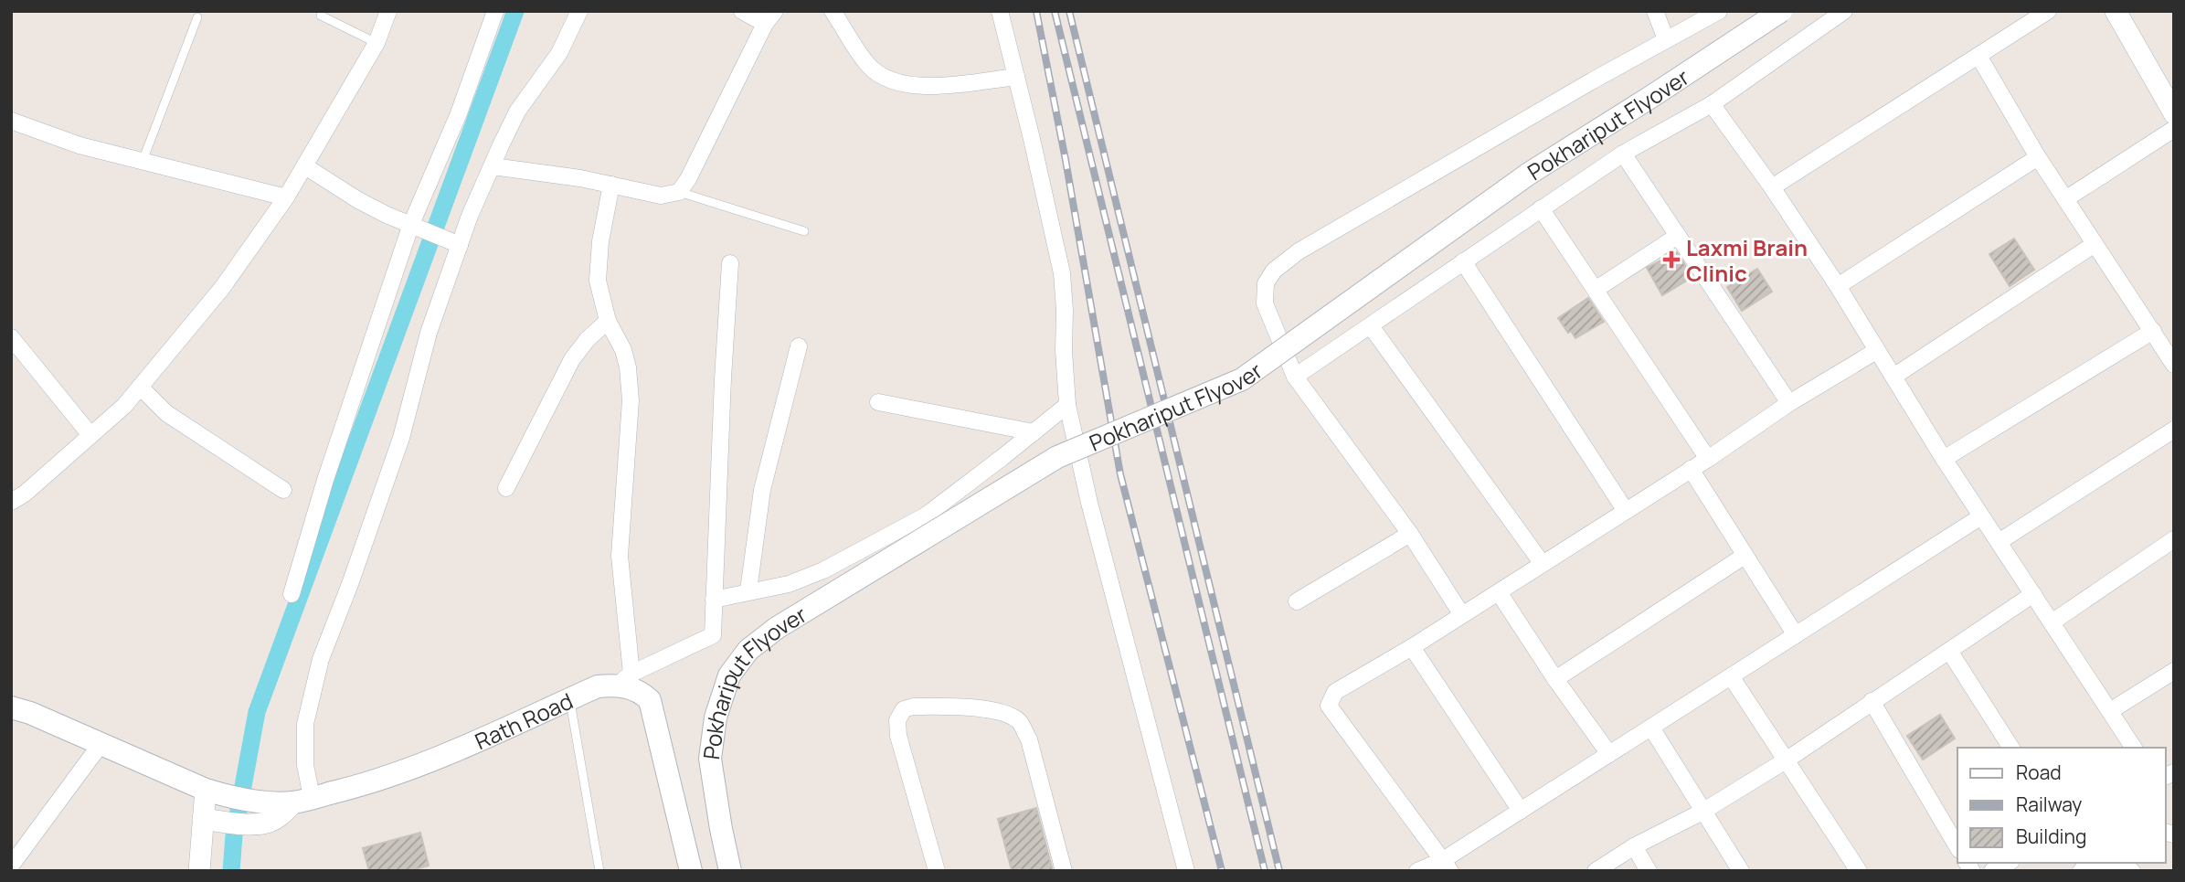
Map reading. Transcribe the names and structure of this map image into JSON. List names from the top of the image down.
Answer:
{
  "streets": {
    "main road": ["Pokhariput Flyover", "Rath Road"]
  },
  "places": {
    "health": ["Laxmi Brain Clinic"]
  },
  "legend": ["Road", "Railway", "Building"]
}
